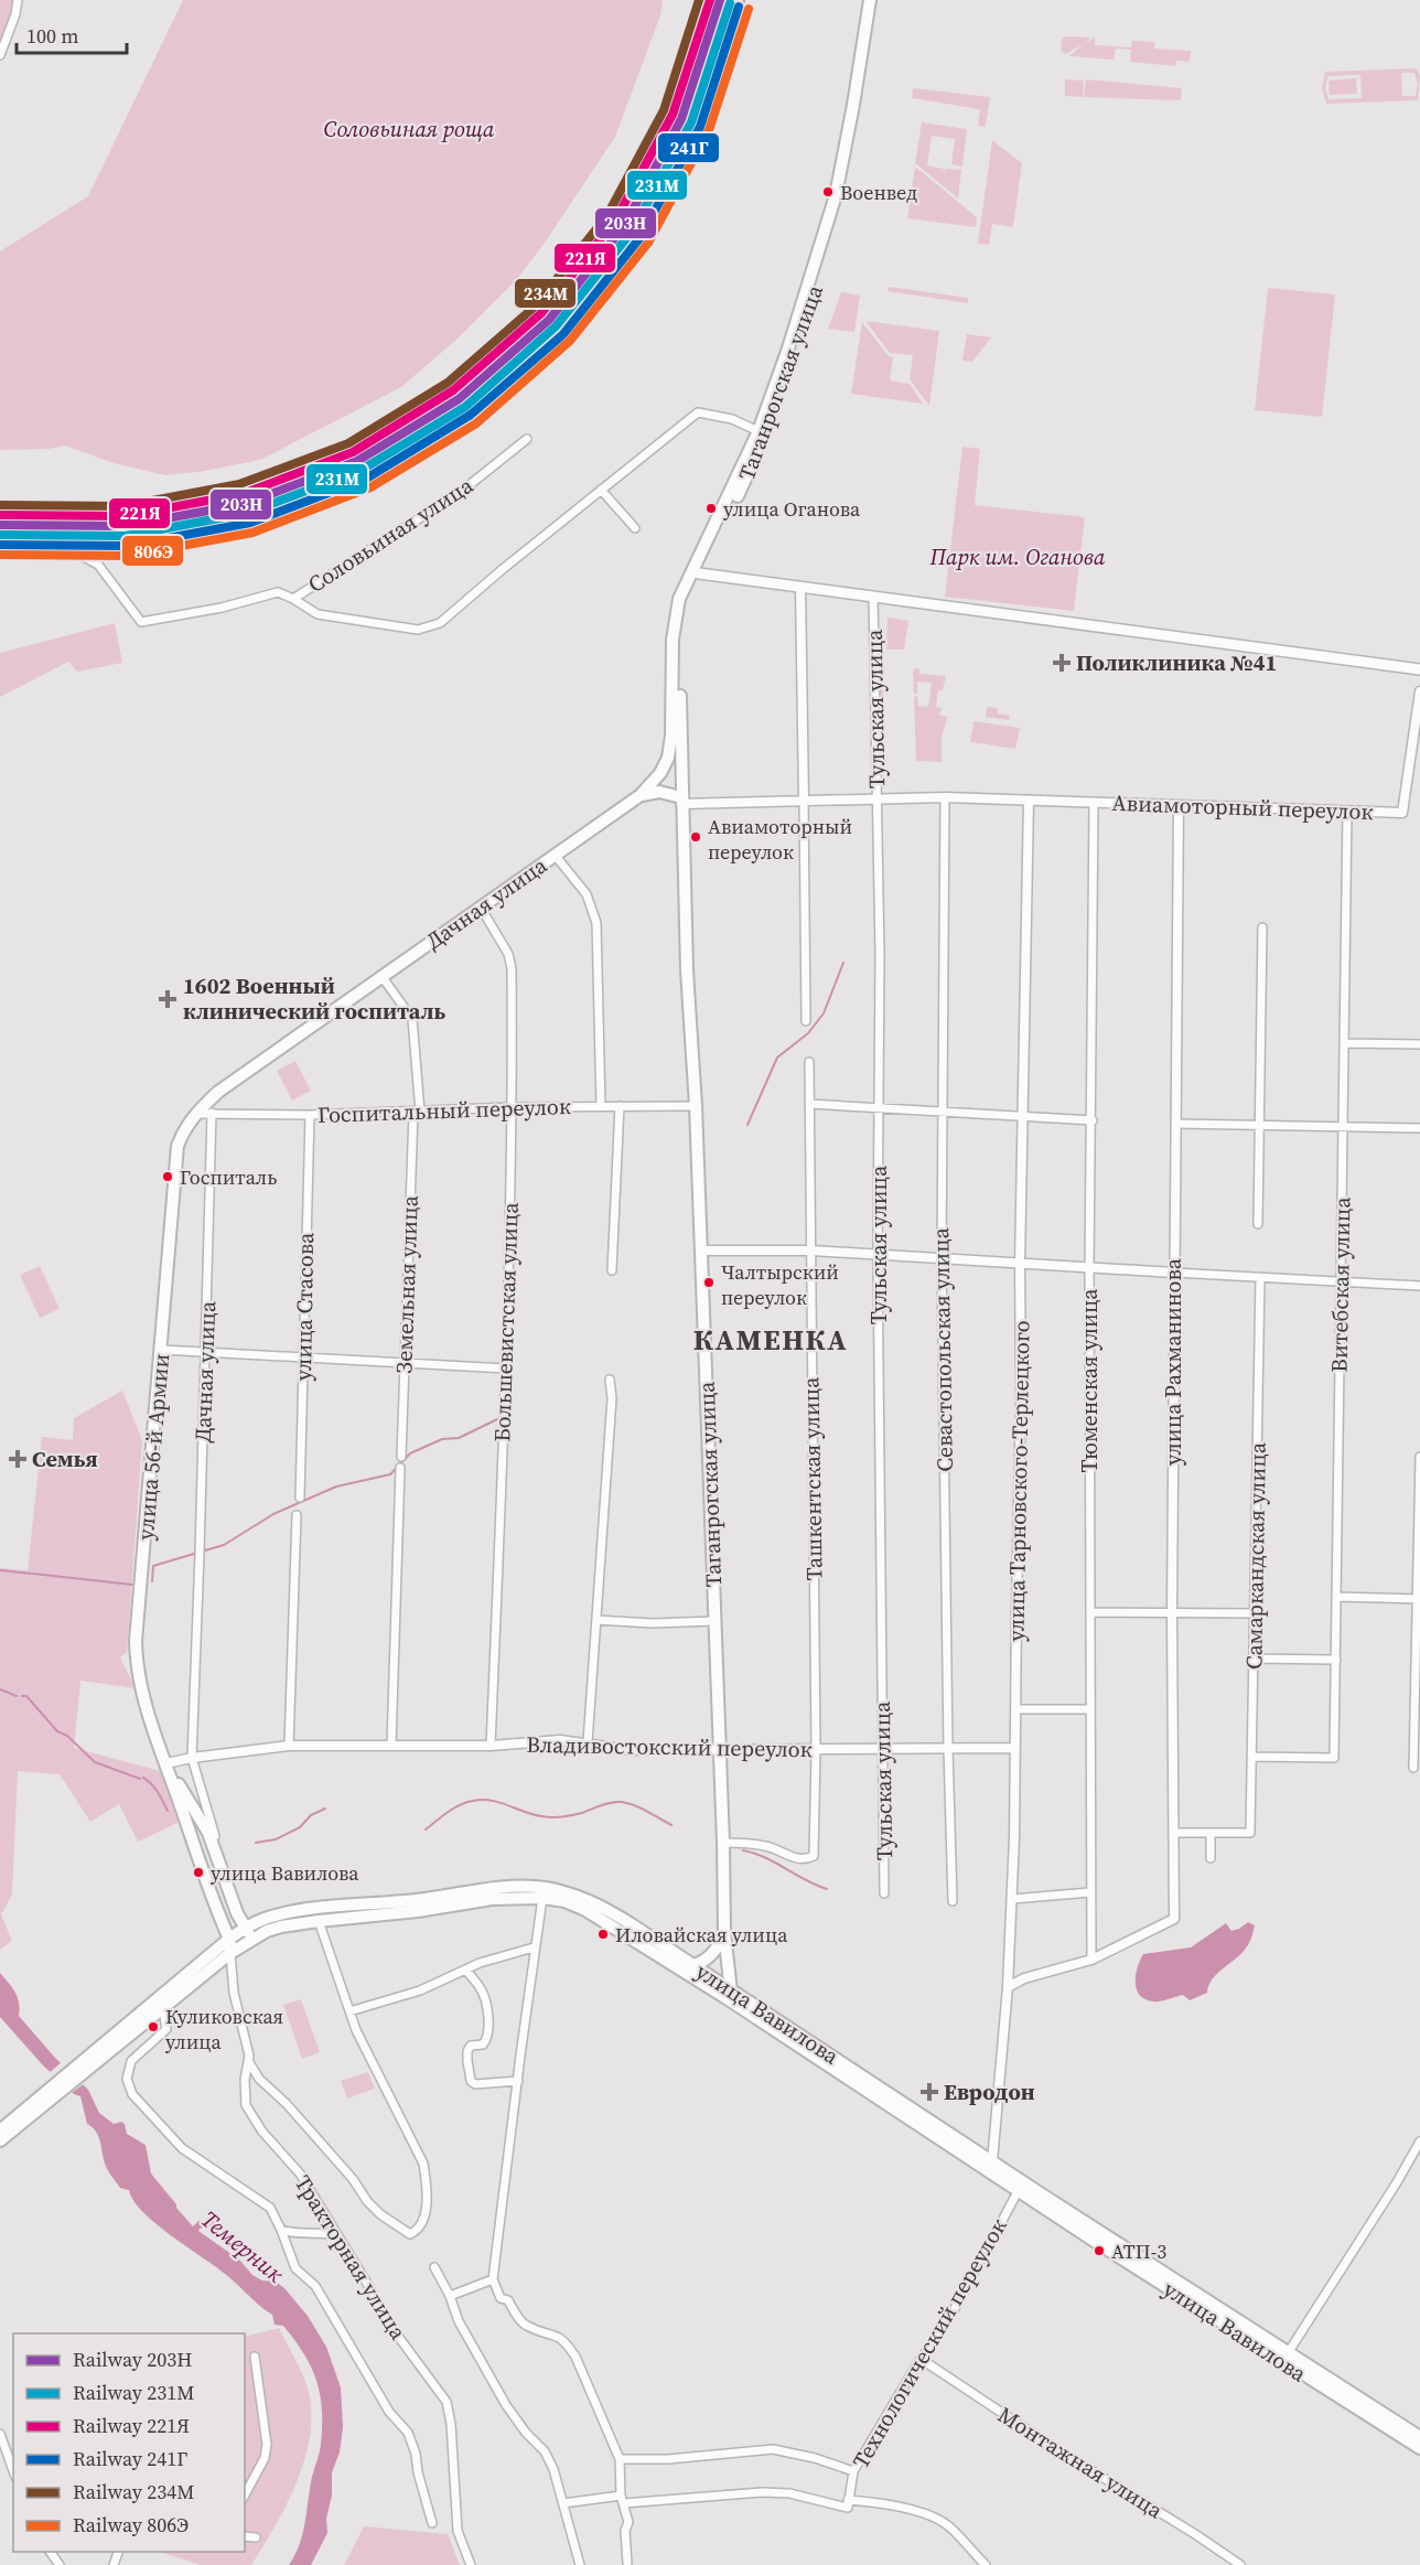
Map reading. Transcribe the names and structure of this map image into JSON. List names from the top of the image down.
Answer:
{
  "streets": {
    "main road": [
      "Таганрогская улица",
      "Дачная улица",
      "улица 56-й Армии",
      "улица Вавилова"
    ],
    "street": [
      "Соловьиная улица",
      "Тульская улица",
      "Авиамоторный переулок",
      "Госпитальный переулок",
      "Земельная улица",
      "Витебская улица",
      "улица Стасова",
      "Большевистская улица",
      "Севастопольская улица",
      "улица Рахманинова",
      "Тюменская улица",
      "Ташкентская улица",
      "улица Тарновского-Терлецкого",
      "Самаркандская улица",
      "Владивостокский переулок",
      "Тракторная улица",
      "Технологический переулок",
      "Монтажная улица"
    ]
  },
  "crossings": [
    ["Таганрогская улица", "Авиамоторный переулок"],
    ["Таганрогская улица", "Дачная улица"],
    ["Таганрогская улица", "Госпитальный переулок"],
    ["Таганрогская улица", "Ташкентская улица"],
    ["Таганрогская улица", "Владивостокский переулок"],
    ["Таганрогская улица", "улица Вавилова"],
    ["Тульская улица", "Авиамоторный переулок"],
    ["Тульская улица", "Владивостокский переулок"],
    ["Авиамоторный переулок", "Витебская улица"],
    ["Авиамоторный переулок", "Севастопольская улица"],
    ["Авиамоторный переулок", "улица Рахманинова"],
    ["Авиамоторный переулок", "Тюменская улица"],
    ["Авиамоторный переулок", "улица Тарновского-Терлецкого"],
    ["Дачная улица", "Госпитальный переулок"],
    ["Дачная улица", "Земельная улица"],
    ["Дачная улица", "Большевистская улица"],
    ["Дачная улица", "улица 56-й Армии"],
    ["Дачная улица", "Владивостокский переулок"],
    ["Дачная улица", "улица Вавилова"],
    ["Госпитальный переулок", "Земельная улица"],
    ["Госпитальный переулок", "улица Стасова"],
    ["Госпитальный переулок", "Большевистская улица"],
    ["Витебская улица", "Самаркандская улица"],
    ["Большевистская улица", "Владивостокский переулок"],
    ["Севастопольская улица", "Владивостокский переулок"],
    ["улица Рахманинова", "Тюменская улица"],
    ["улица 56-й Армии", "Владивостокский переулок"],
    ["Ташкентская улица", "Владивостокский переулок"],
    ["улица Тарновского-Терлецкого", "Владивостокский переулок"],
    ["улица Тарновского-Терлецкого", "улица Вавилова"],
    ["улица Вавилова", "Тракторная улица"],
    ["улица Вавилова", "Технологический переулок"],
    ["Технологический переулок", "Монтажная улица"]
  ],
  "districts": ["КАМЕНКА"],
  "water": ["Темерник"],
  "parks": ["Соловьиная роща", "Парк им. Оганова"],
  "places": {
    "other": [
      "Военвед",
      "улица Оганова",
      "Авиамоторный переулок",
      "Госпиталь",
      "Чалтырский переулок",
      "улица Вавилова",
      "Иловайская улица",
      "Куликовская улица",
      "АТП-3"
    ],
    "health": [
      "Поликлиника №41",
      "1602 Военный клинический госпиталь",
      "Семья",
      "Евродон"
    ]
  },
  "lines": [
    "rail line 203Н",
    "rail line 221Я",
    "rail line 234М",
    "rail line 231М",
    "rail line 241Г",
    "rail line 806Э"
  ],
  "legend": [
    "Railway 203Н",
    "Railway 231М",
    "Railway 221Я",
    "Railway 241Г",
    "Railway 234М",
    "Railway 806Э"
  ],
  "scale_bar": "100 m"
}
